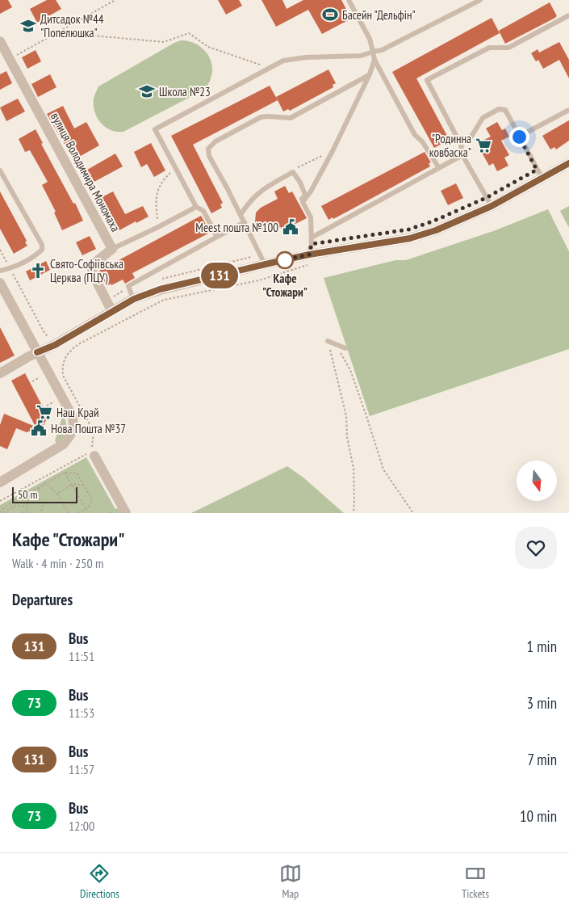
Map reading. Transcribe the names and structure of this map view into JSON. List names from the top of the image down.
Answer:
{
  "streets": {
    "street": ["вулиця Володимира Мономаха"]
  },
  "places": {
    "sports": ["Басейн \"Дельфін\""],
    "school or university": ["Дитсадок №44 \"Попелюшка\"", "Школа №23"],
    "supermarket": ["\"Родинна ковбаска\"", "Наш Край"],
    "public building": ["Meest пошта №100", "Нова Пошта №37"],
    "other": ["Кафе \"Стожари\""],
    "church": ["Свято-Софіївська Церква (ПЦУ)"]
  },
  "lines": ["bus line 131"],
  "scale_bar": "50 m",
  "north": "bottom",
  "page": {
    "on_map": "131",
    "scale": "50 m",
    "heading": [
      ["Кафе \"Стожари\"", "Walk · 4 min · 250 m"],
      "Departures"
    ],
    "list": [
      {
        "mark": "131",
        "name": "Bus",
        "note": "11:51",
        "value": "1 min"
      },
      {
        "mark": "73",
        "name": "Bus",
        "note": "11:53",
        "value": "3 min"
      },
      {
        "mark": "131",
        "name": "Bus",
        "note": "11:57",
        "value": "7 min"
      },
      {
        "mark": "73",
        "name": "Bus",
        "note": "12:00",
        "value": "10 min"
      }
    ],
    "tabs": ["Directions", "Map", "Tickets"]
  }
}
